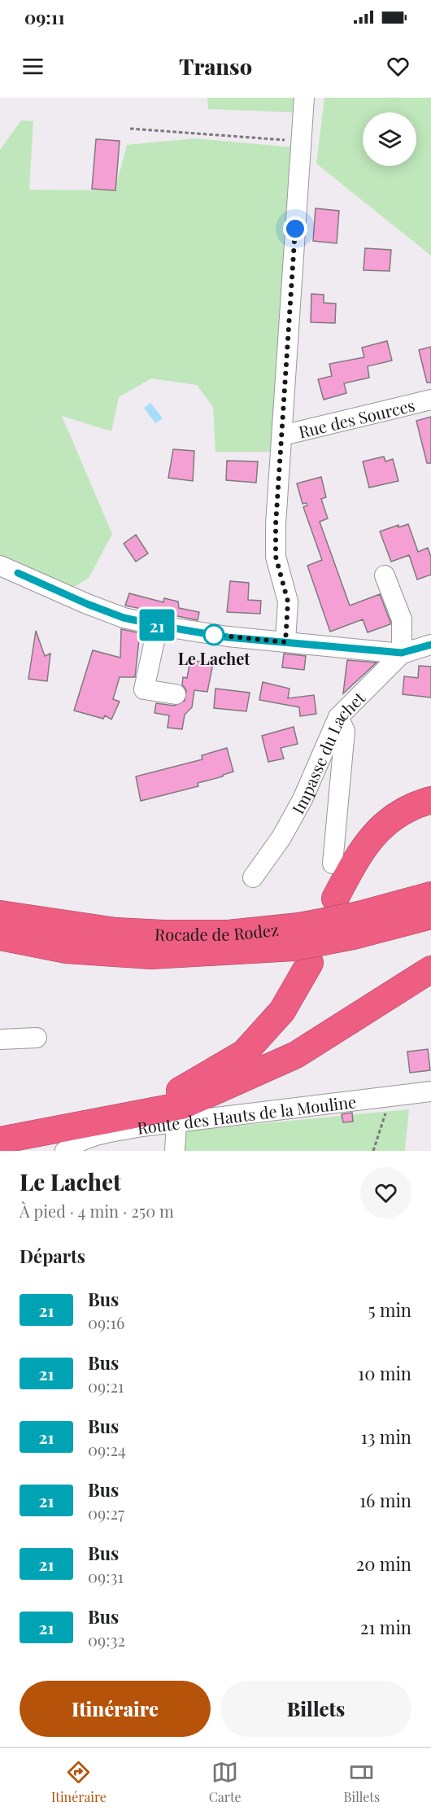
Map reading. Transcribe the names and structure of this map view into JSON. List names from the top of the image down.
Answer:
{
  "streets": {
    "highway": ["Rocade de Rodez"],
    "street": ["Rue des Sources", "Impasse du Lachet", "Route des Hauts de la Mouline"]
  },
  "places": ["Le Lachet"],
  "lines": ["bus line 21"],
  "page": {
    "status": "09:11",
    "header": "Transo",
    "on_map": "21",
    "heading": [
      ["Le Lachet", "À pied · 4 min · 250 m"],
      "Départs"
    ],
    "list": [
      {
        "mark": "21",
        "name": "Bus",
        "note": "09:16",
        "value": "5 min"
      },
      {
        "mark": "21",
        "name": "Bus",
        "note": "09:21",
        "value": "10 min"
      },
      {
        "mark": "21",
        "name": "Bus",
        "note": "09:24",
        "value": "13 min"
      },
      {
        "mark": "21",
        "name": "Bus",
        "note": "09:27",
        "value": "16 min"
      },
      {
        "mark": "21",
        "name": "Bus",
        "note": "09:31",
        "value": "20 min"
      },
      {
        "mark": "21",
        "name": "Bus",
        "note": "09:32",
        "value": "21 min"
      }
    ],
    "buttons": ["Itinéraire", "Billets"],
    "tabs": ["Itinéraire", "Carte", "Billets"]
  }
}
